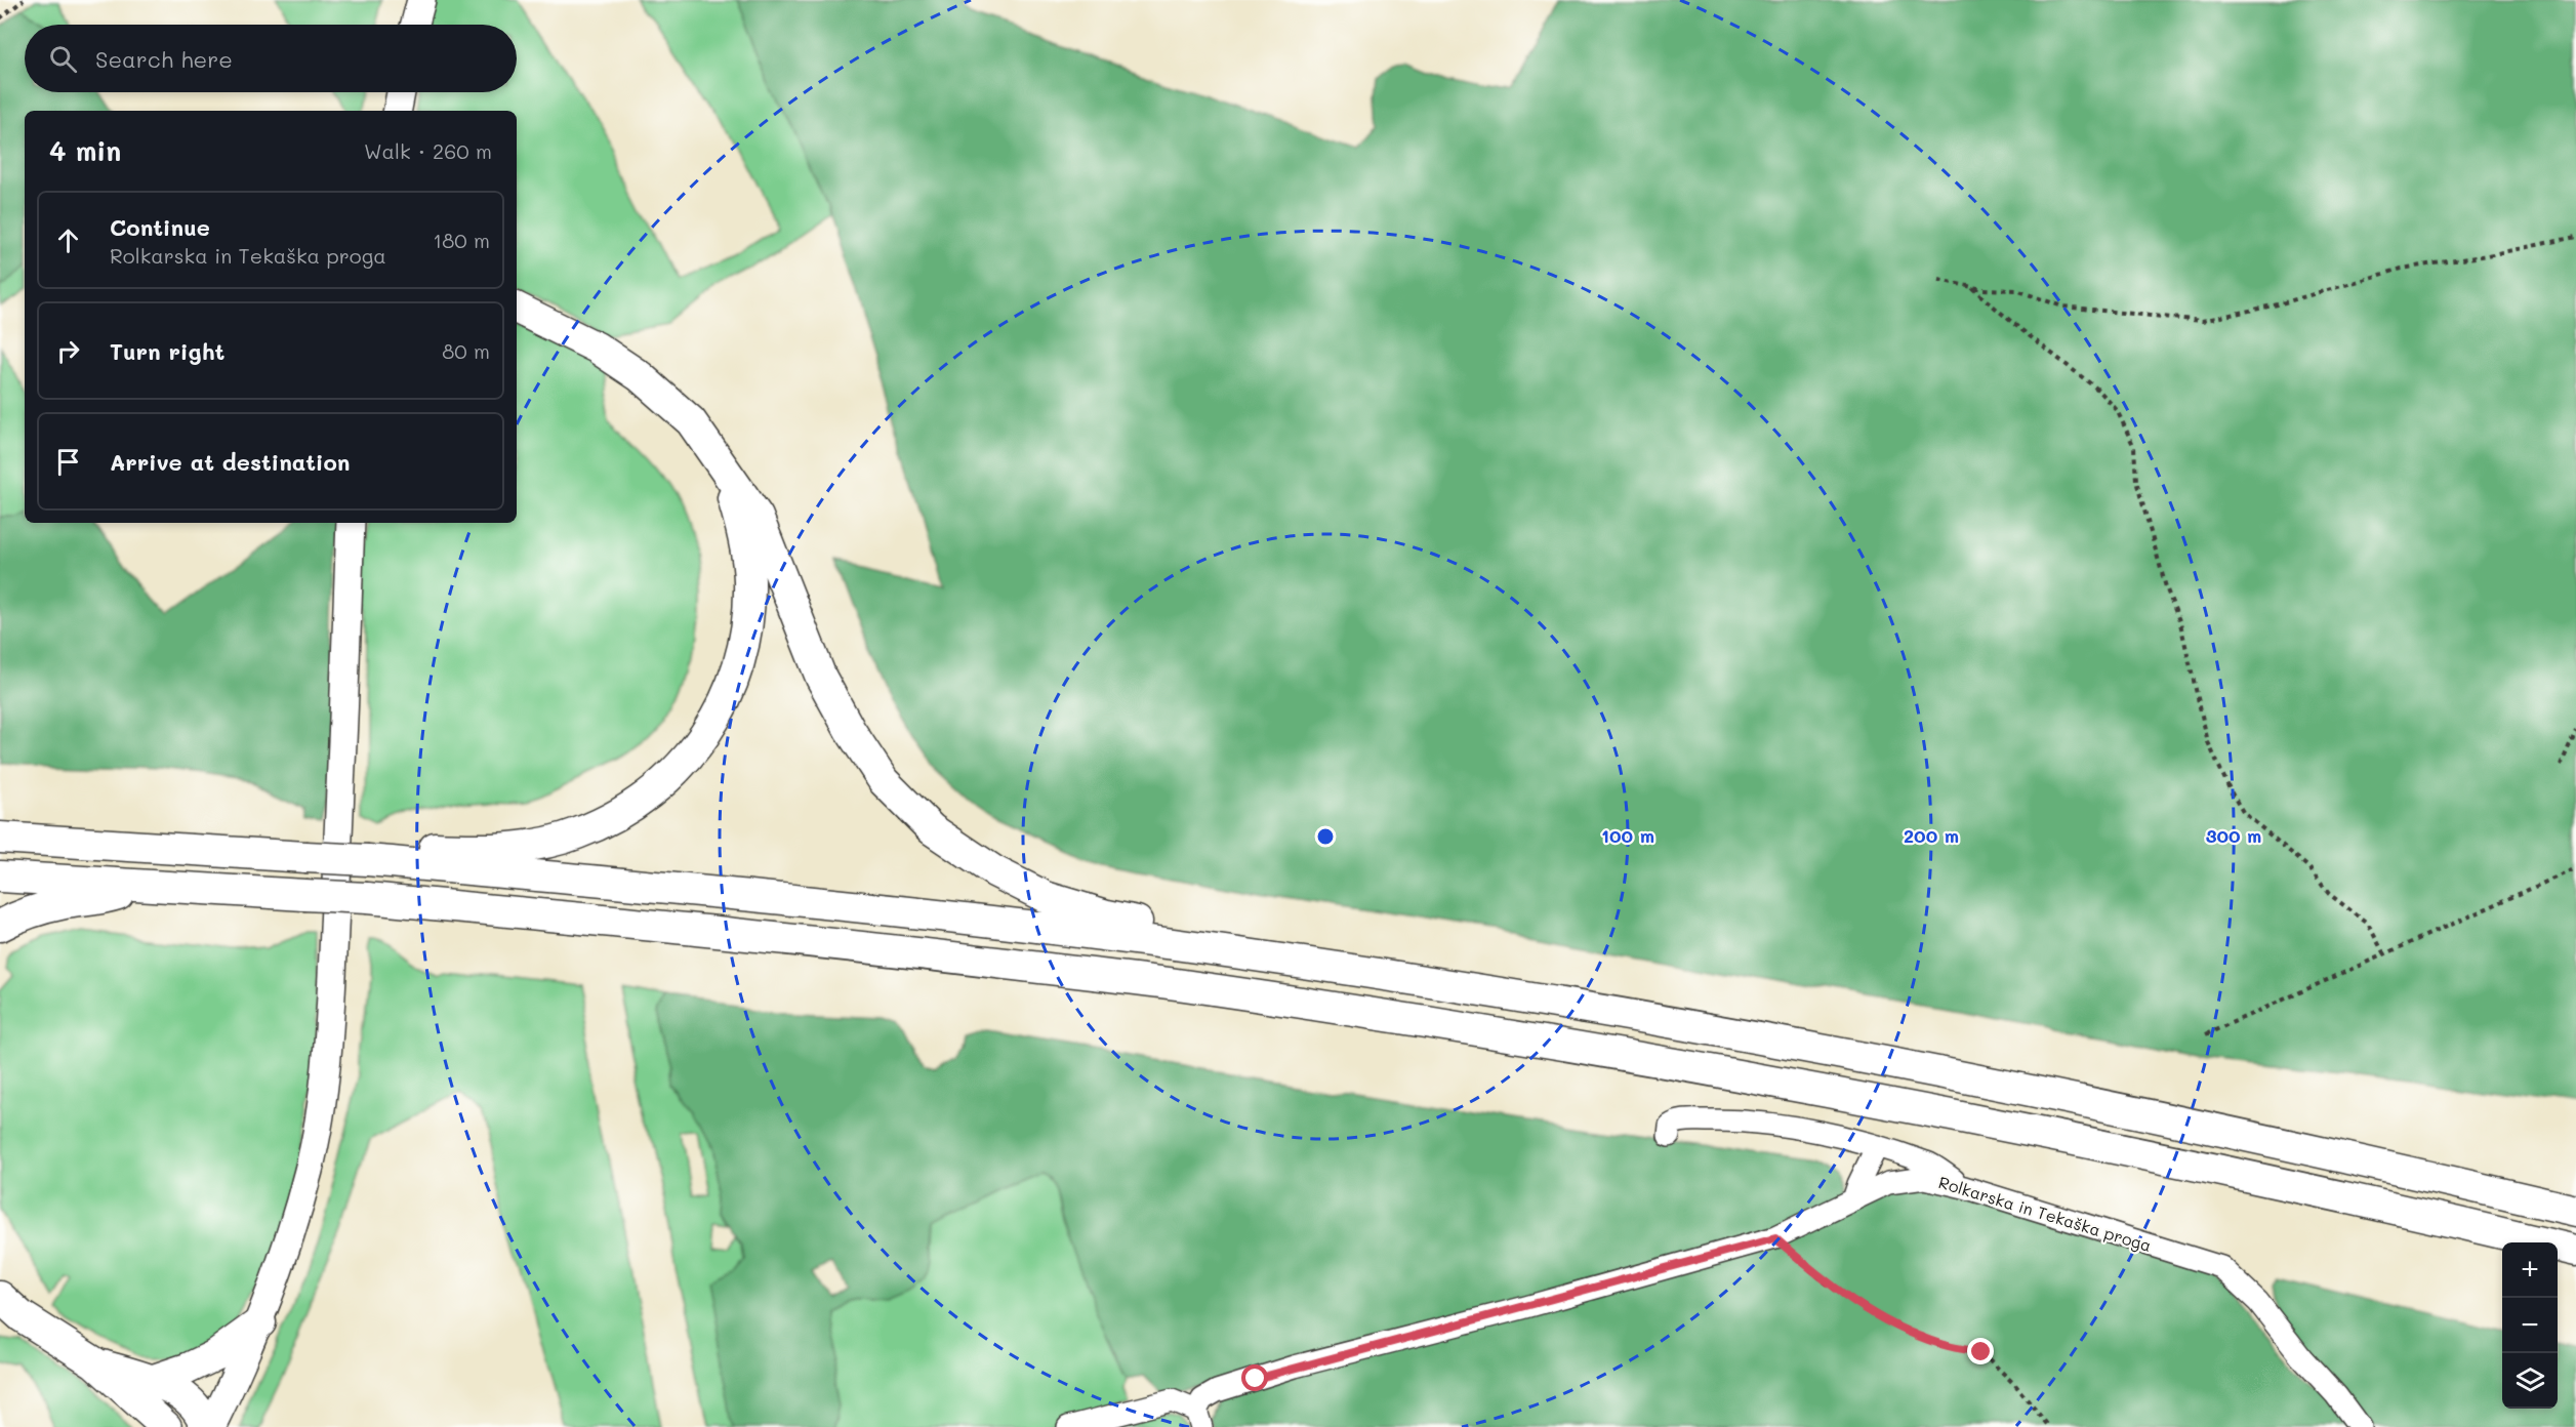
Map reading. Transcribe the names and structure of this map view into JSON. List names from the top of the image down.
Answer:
{
  "streets": {
    "street": ["Rolkarska in Tekaška proga"]
  },
  "page": {
    "search": "Search here",
    "heading": ["4 min", "Walk · 260 m"],
    "list": [
      ["Continue", "Rolkarska in Tekaška proga", "180 m"],
      ["Turn right", "80 m"],
      "Arrive at destination"
    ],
    "map_buttons": ["+", "−"]
  },
  "rings": ["100 m", "200 m", "300 m"]
}
